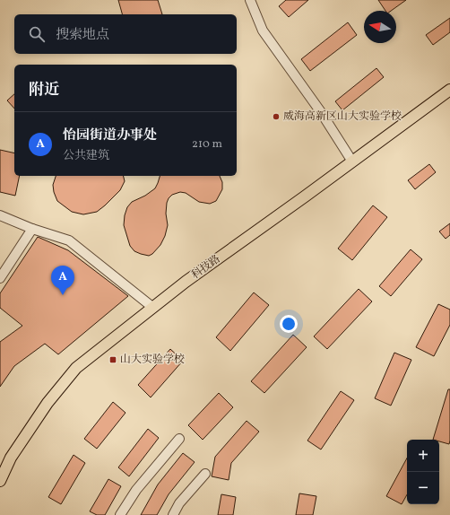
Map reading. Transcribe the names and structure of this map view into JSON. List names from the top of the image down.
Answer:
{
  "streets": {
    "main road": ["科技路"]
  },
  "places": {
    "other": ["威海高新区山大实验学校"],
    "transit": ["山大实验学校"]
  },
  "north": "left",
  "page": {
    "search": "搜索地点",
    "heading": "附近",
    "list": [
      {
        "mark": "A",
        "name": "怡园街道办事处",
        "note": "公共建筑",
        "value": "210 m"
      }
    ],
    "pins": "A",
    "map_buttons": ["+", "−"]
  }
}
